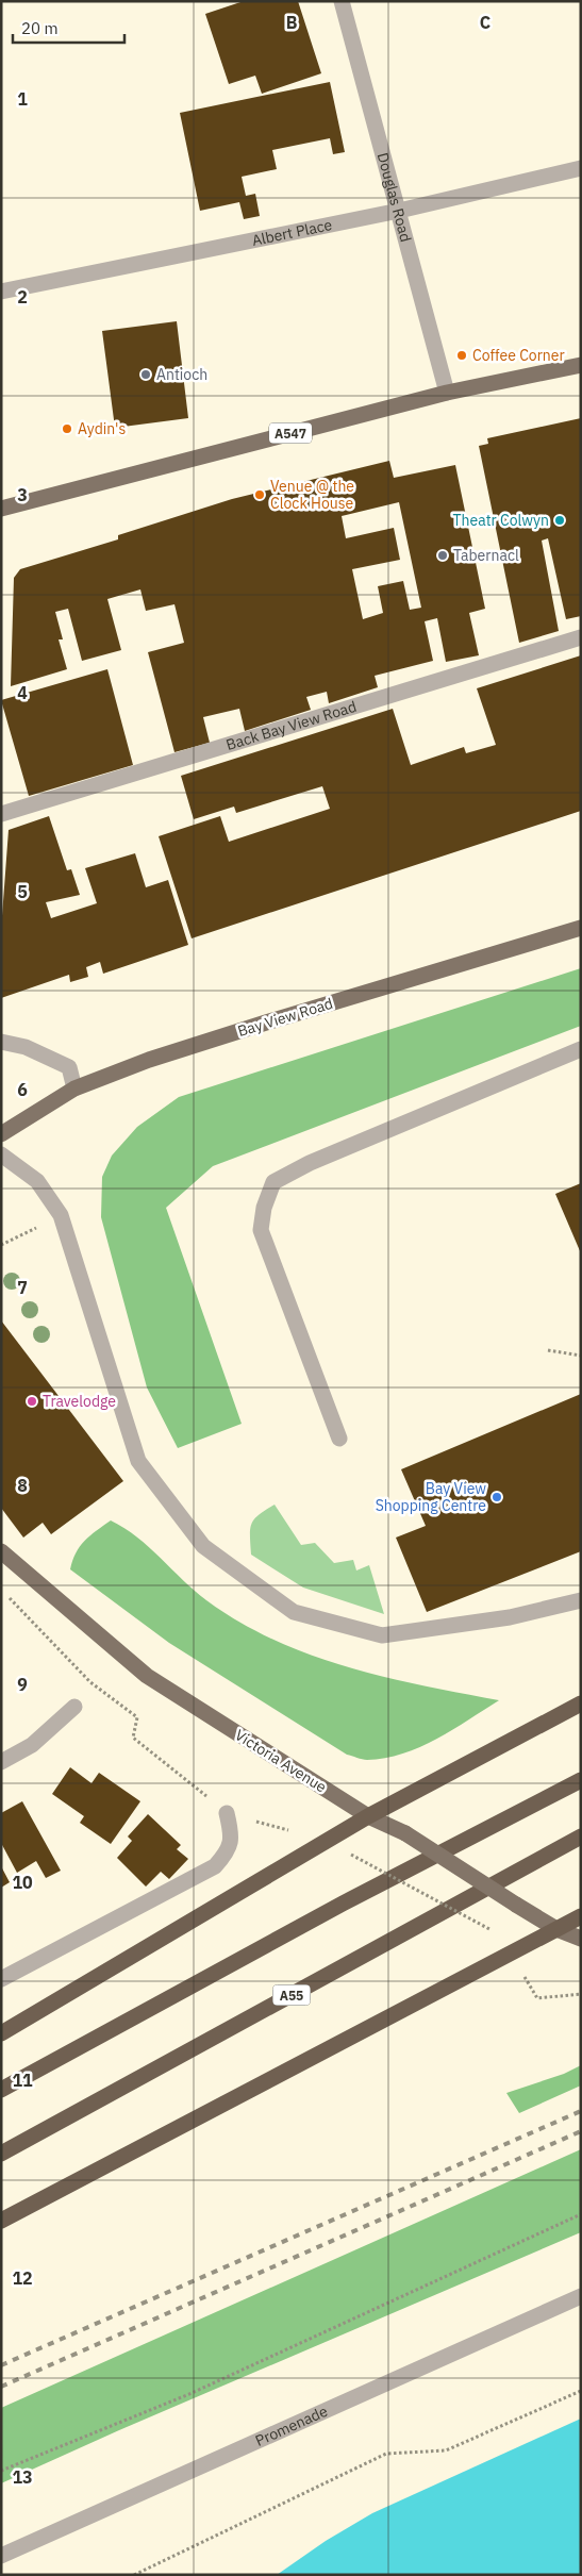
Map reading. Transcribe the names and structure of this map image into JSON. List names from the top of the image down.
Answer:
{
  "streets": {
    "highway": ["A55"],
    "main road": ["A547", "Bay View Road", "Victoria Avenue"],
    "street": [
      "Douglas Road",
      "Albert Place",
      "Back Bay View Road",
      "Promenade"
    ]
  },
  "crossings": [
    ["Douglas Road", "Albert Place"],
    ["Douglas Road", "A547"]
  ],
  "places": [
    "Coffee Corner",
    "Antioch",
    "Aydin's",
    "Venue @ the Clock House",
    "Theatr Colwyn",
    "Tabernacl",
    "Travelodge",
    "Bay View Shopping Centre"
  ],
  "scale_bar": "20 m",
  "grid": {
    "columns": ["B", "C"],
    "rows": [
      "1",
      "2",
      "3",
      "4",
      "5",
      "6",
      "7",
      "8",
      "9",
      "10",
      "11",
      "12",
      "13"
    ]
  }
}
